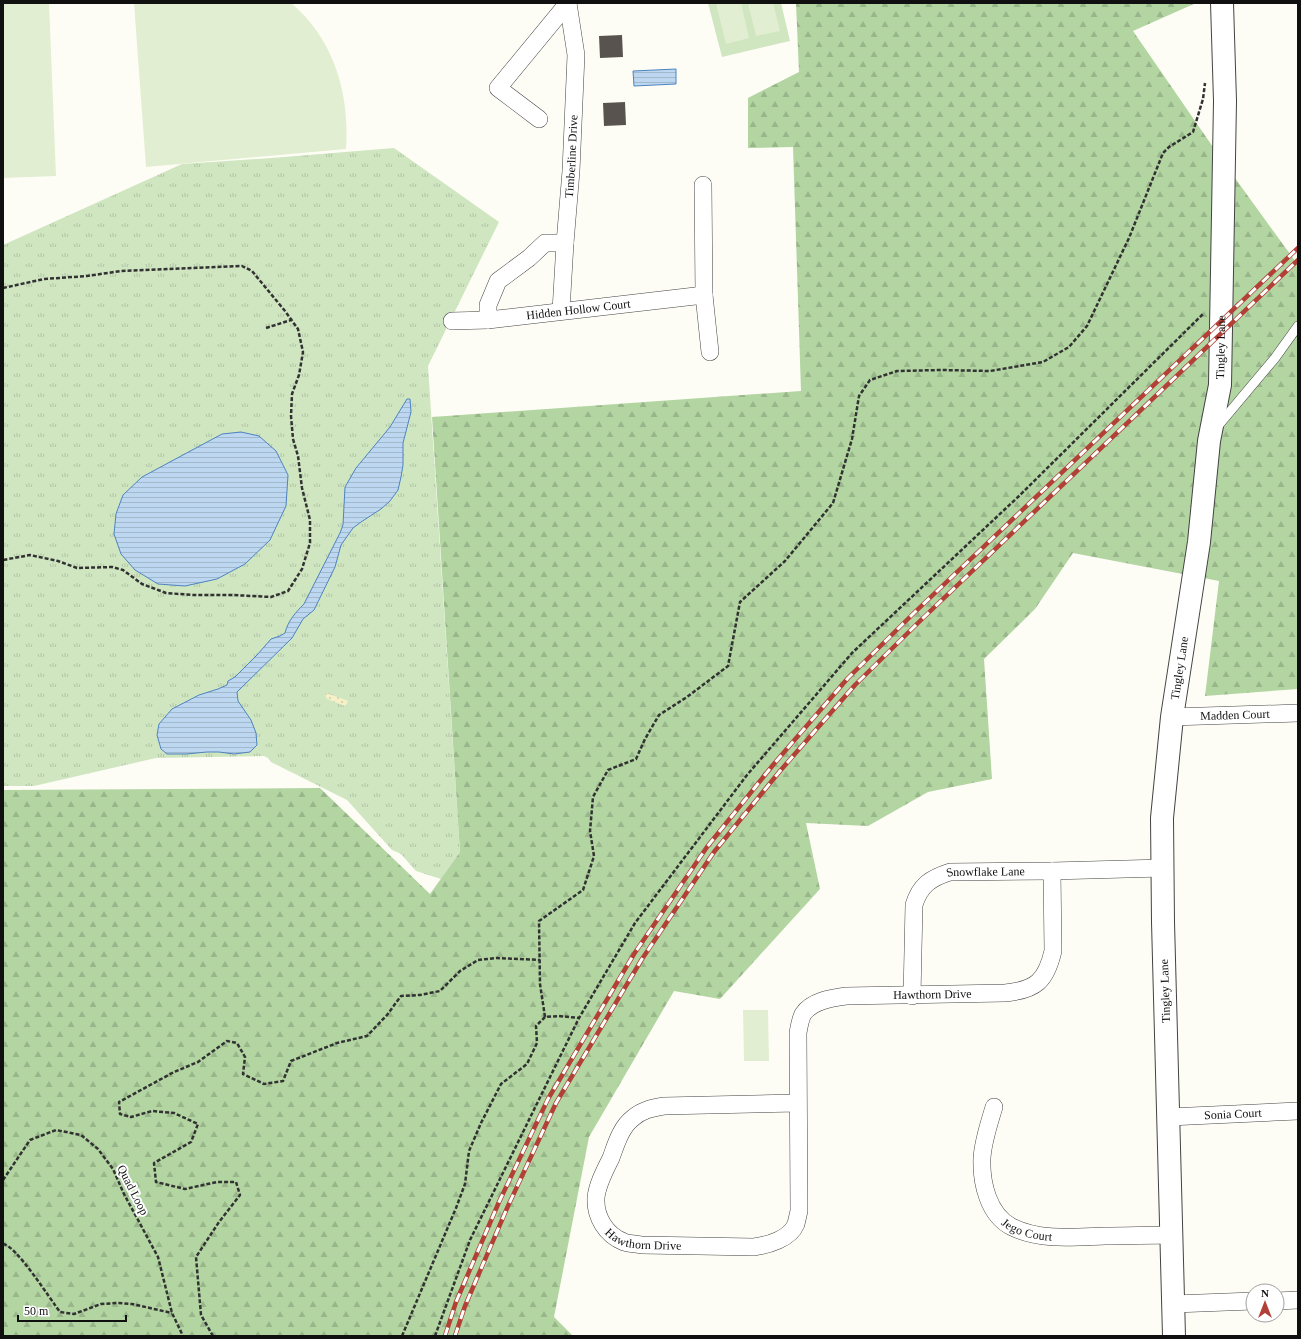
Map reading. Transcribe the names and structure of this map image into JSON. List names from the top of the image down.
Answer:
{
  "streets": {
    "street": [
      "Timberline Drive",
      "Hidden Hollow Court",
      "Tingley Lane",
      "Madden Court",
      "Snowflake Lane",
      "Hawthorn Drive",
      "Sonia Court",
      "Jego Court"
    ],
    "path": ["Quad Loop"]
  },
  "crossings": [
    ["Timberline Drive", "Hidden Hollow Court"],
    ["Tingley Lane", "Madden Court"],
    ["Tingley Lane", "Snowflake Lane"],
    ["Tingley Lane", "Sonia Court"],
    ["Tingley Lane", "Jego Court"],
    ["Snowflake Lane", "Hawthorn Drive"]
  ],
  "scale_bar": "50 m",
  "north": "top"
}
